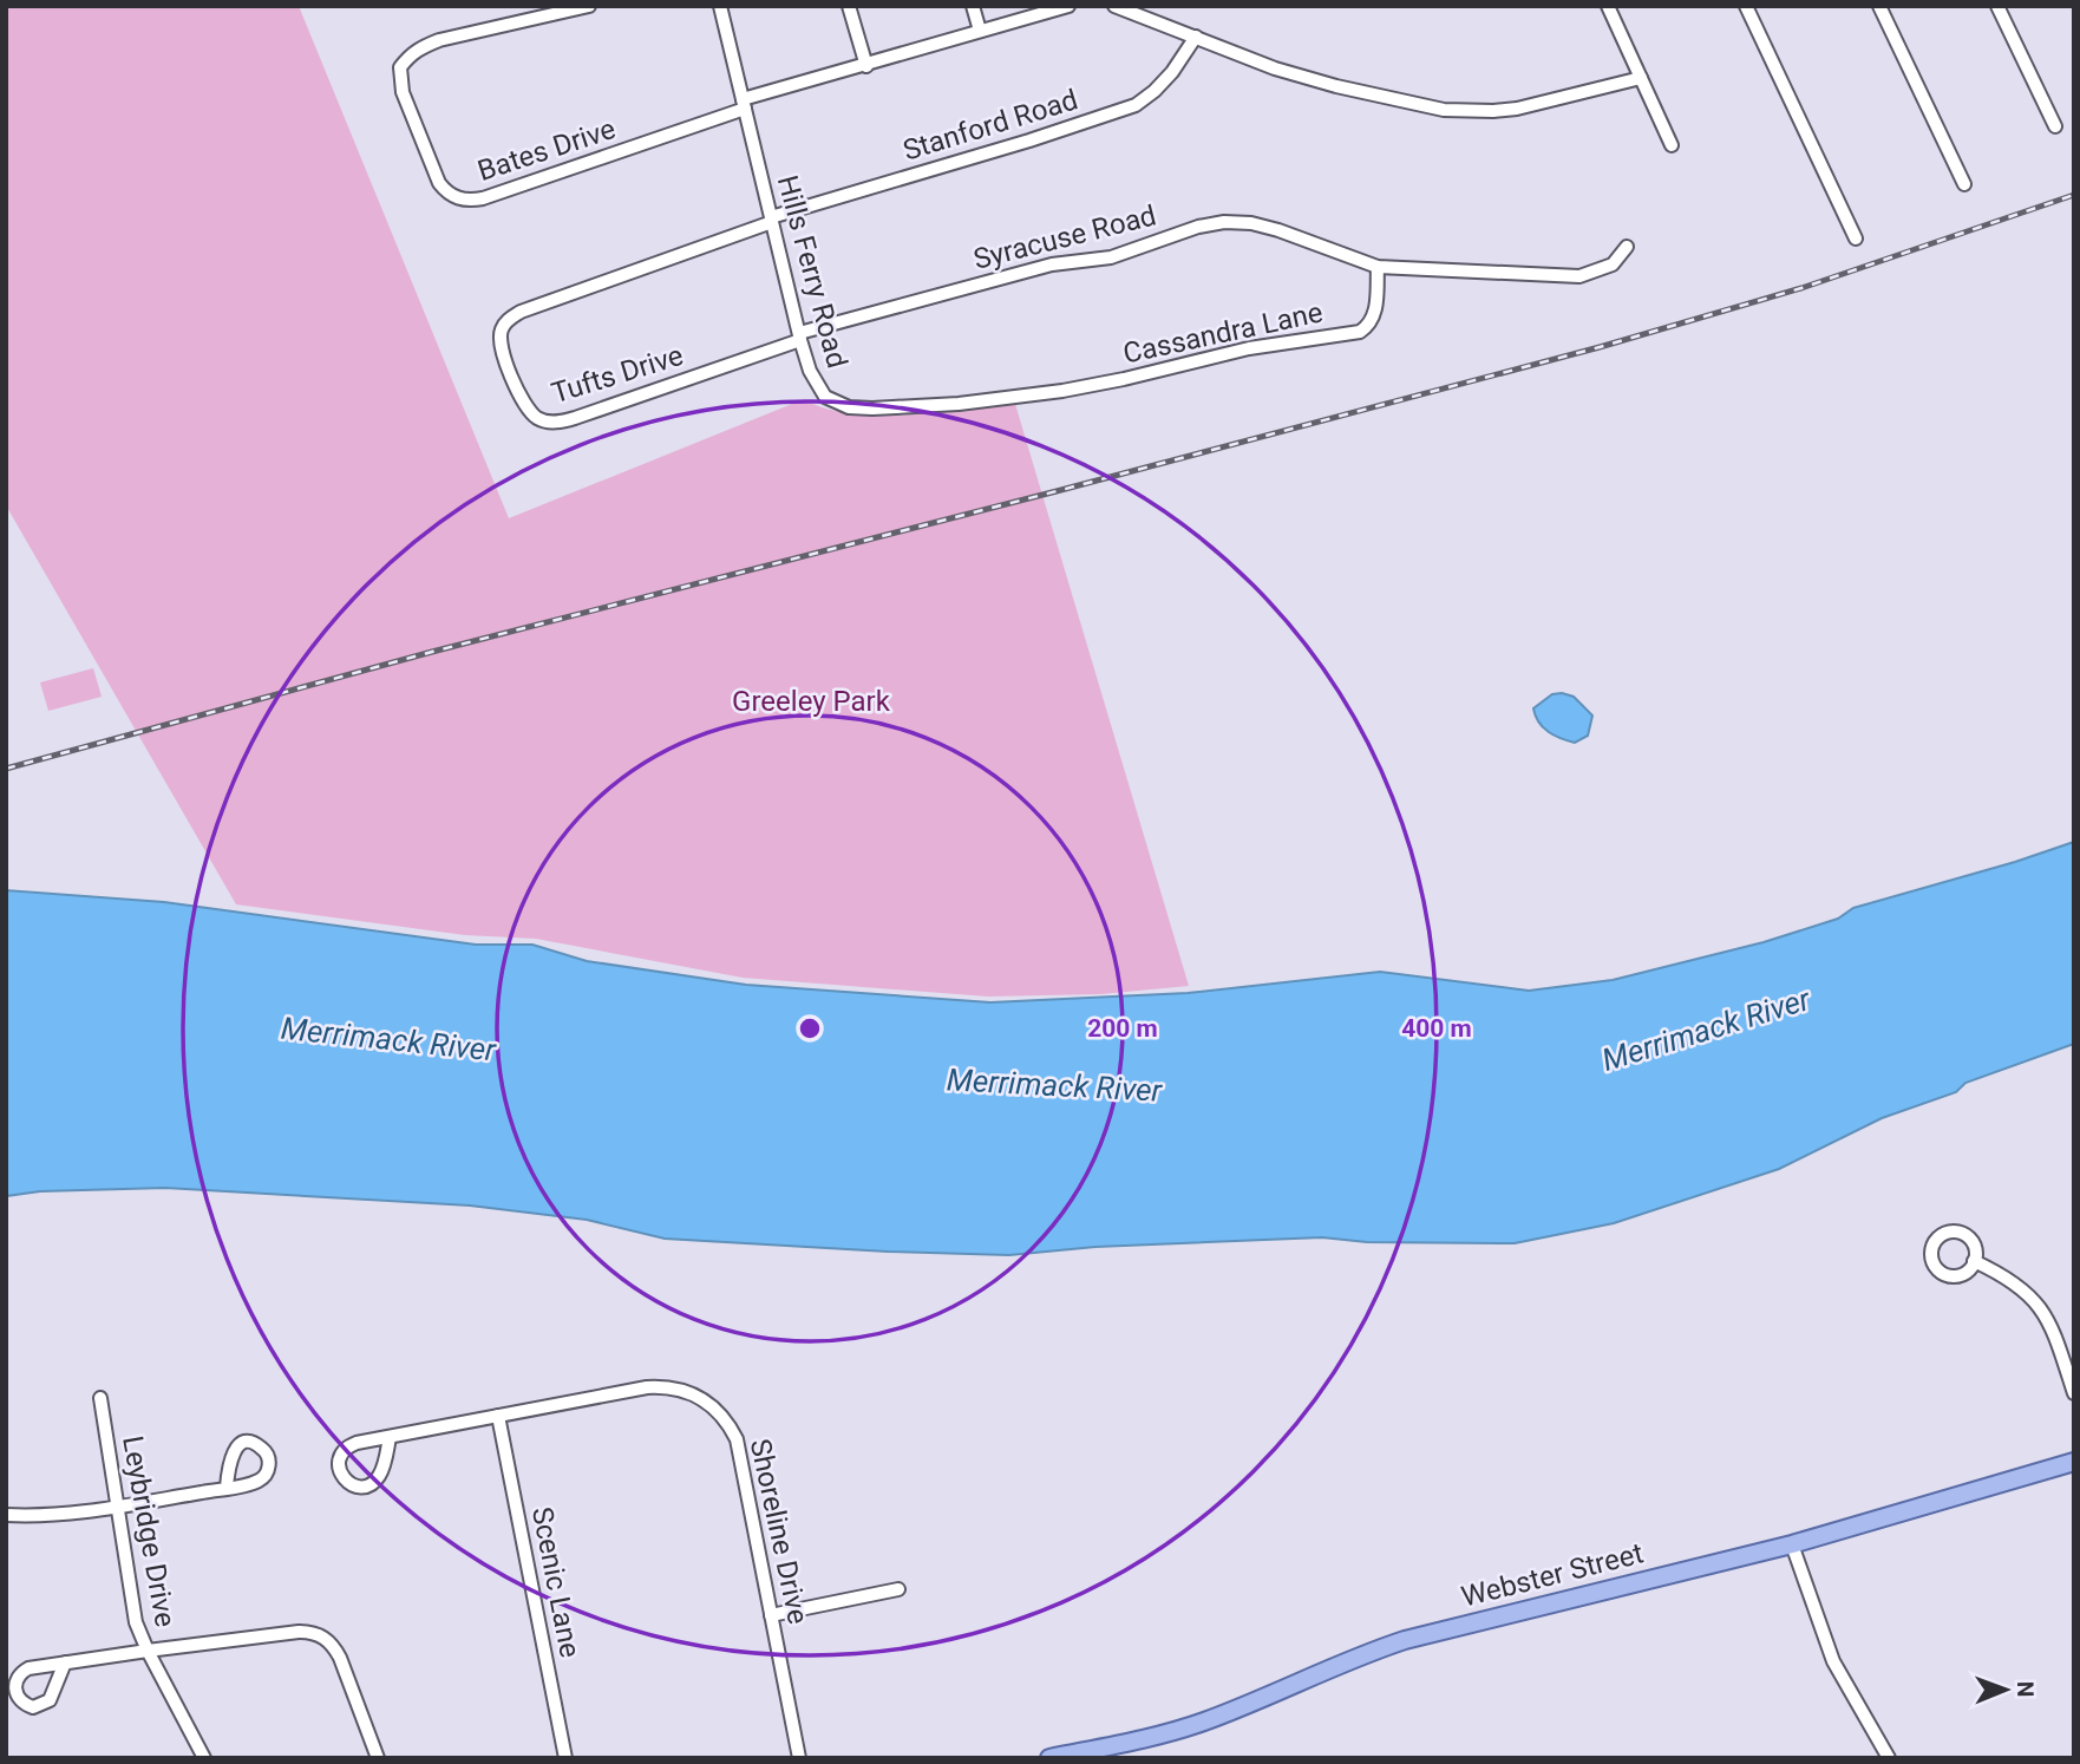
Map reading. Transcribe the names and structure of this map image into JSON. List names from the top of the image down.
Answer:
{
  "streets": {
    "main road": ["Webster Street"],
    "street": [
      "Stanford Road",
      "Bates Drive",
      "Syracuse Road",
      "Hills Ferry Road",
      "Cassandra Lane",
      "Tufts Drive",
      "Leybridge Drive",
      "Shoreline Drive",
      "Scenic Lane"
    ]
  },
  "crossings": [
    ["Stanford Road", "Hills Ferry Road"],
    ["Stanford Road", "Tufts Drive"],
    ["Bates Drive", "Hills Ferry Road"],
    ["Syracuse Road", "Hills Ferry Road"],
    ["Syracuse Road", "Cassandra Lane"],
    ["Syracuse Road", "Tufts Drive"],
    ["Hills Ferry Road", "Cassandra Lane"],
    ["Hills Ferry Road", "Tufts Drive"],
    ["Shoreline Drive", "Scenic Lane"]
  ],
  "water": ["Merrimack River"],
  "parks": ["Greeley Park"],
  "north": "right",
  "rings": ["200 m", "400 m"]
}
